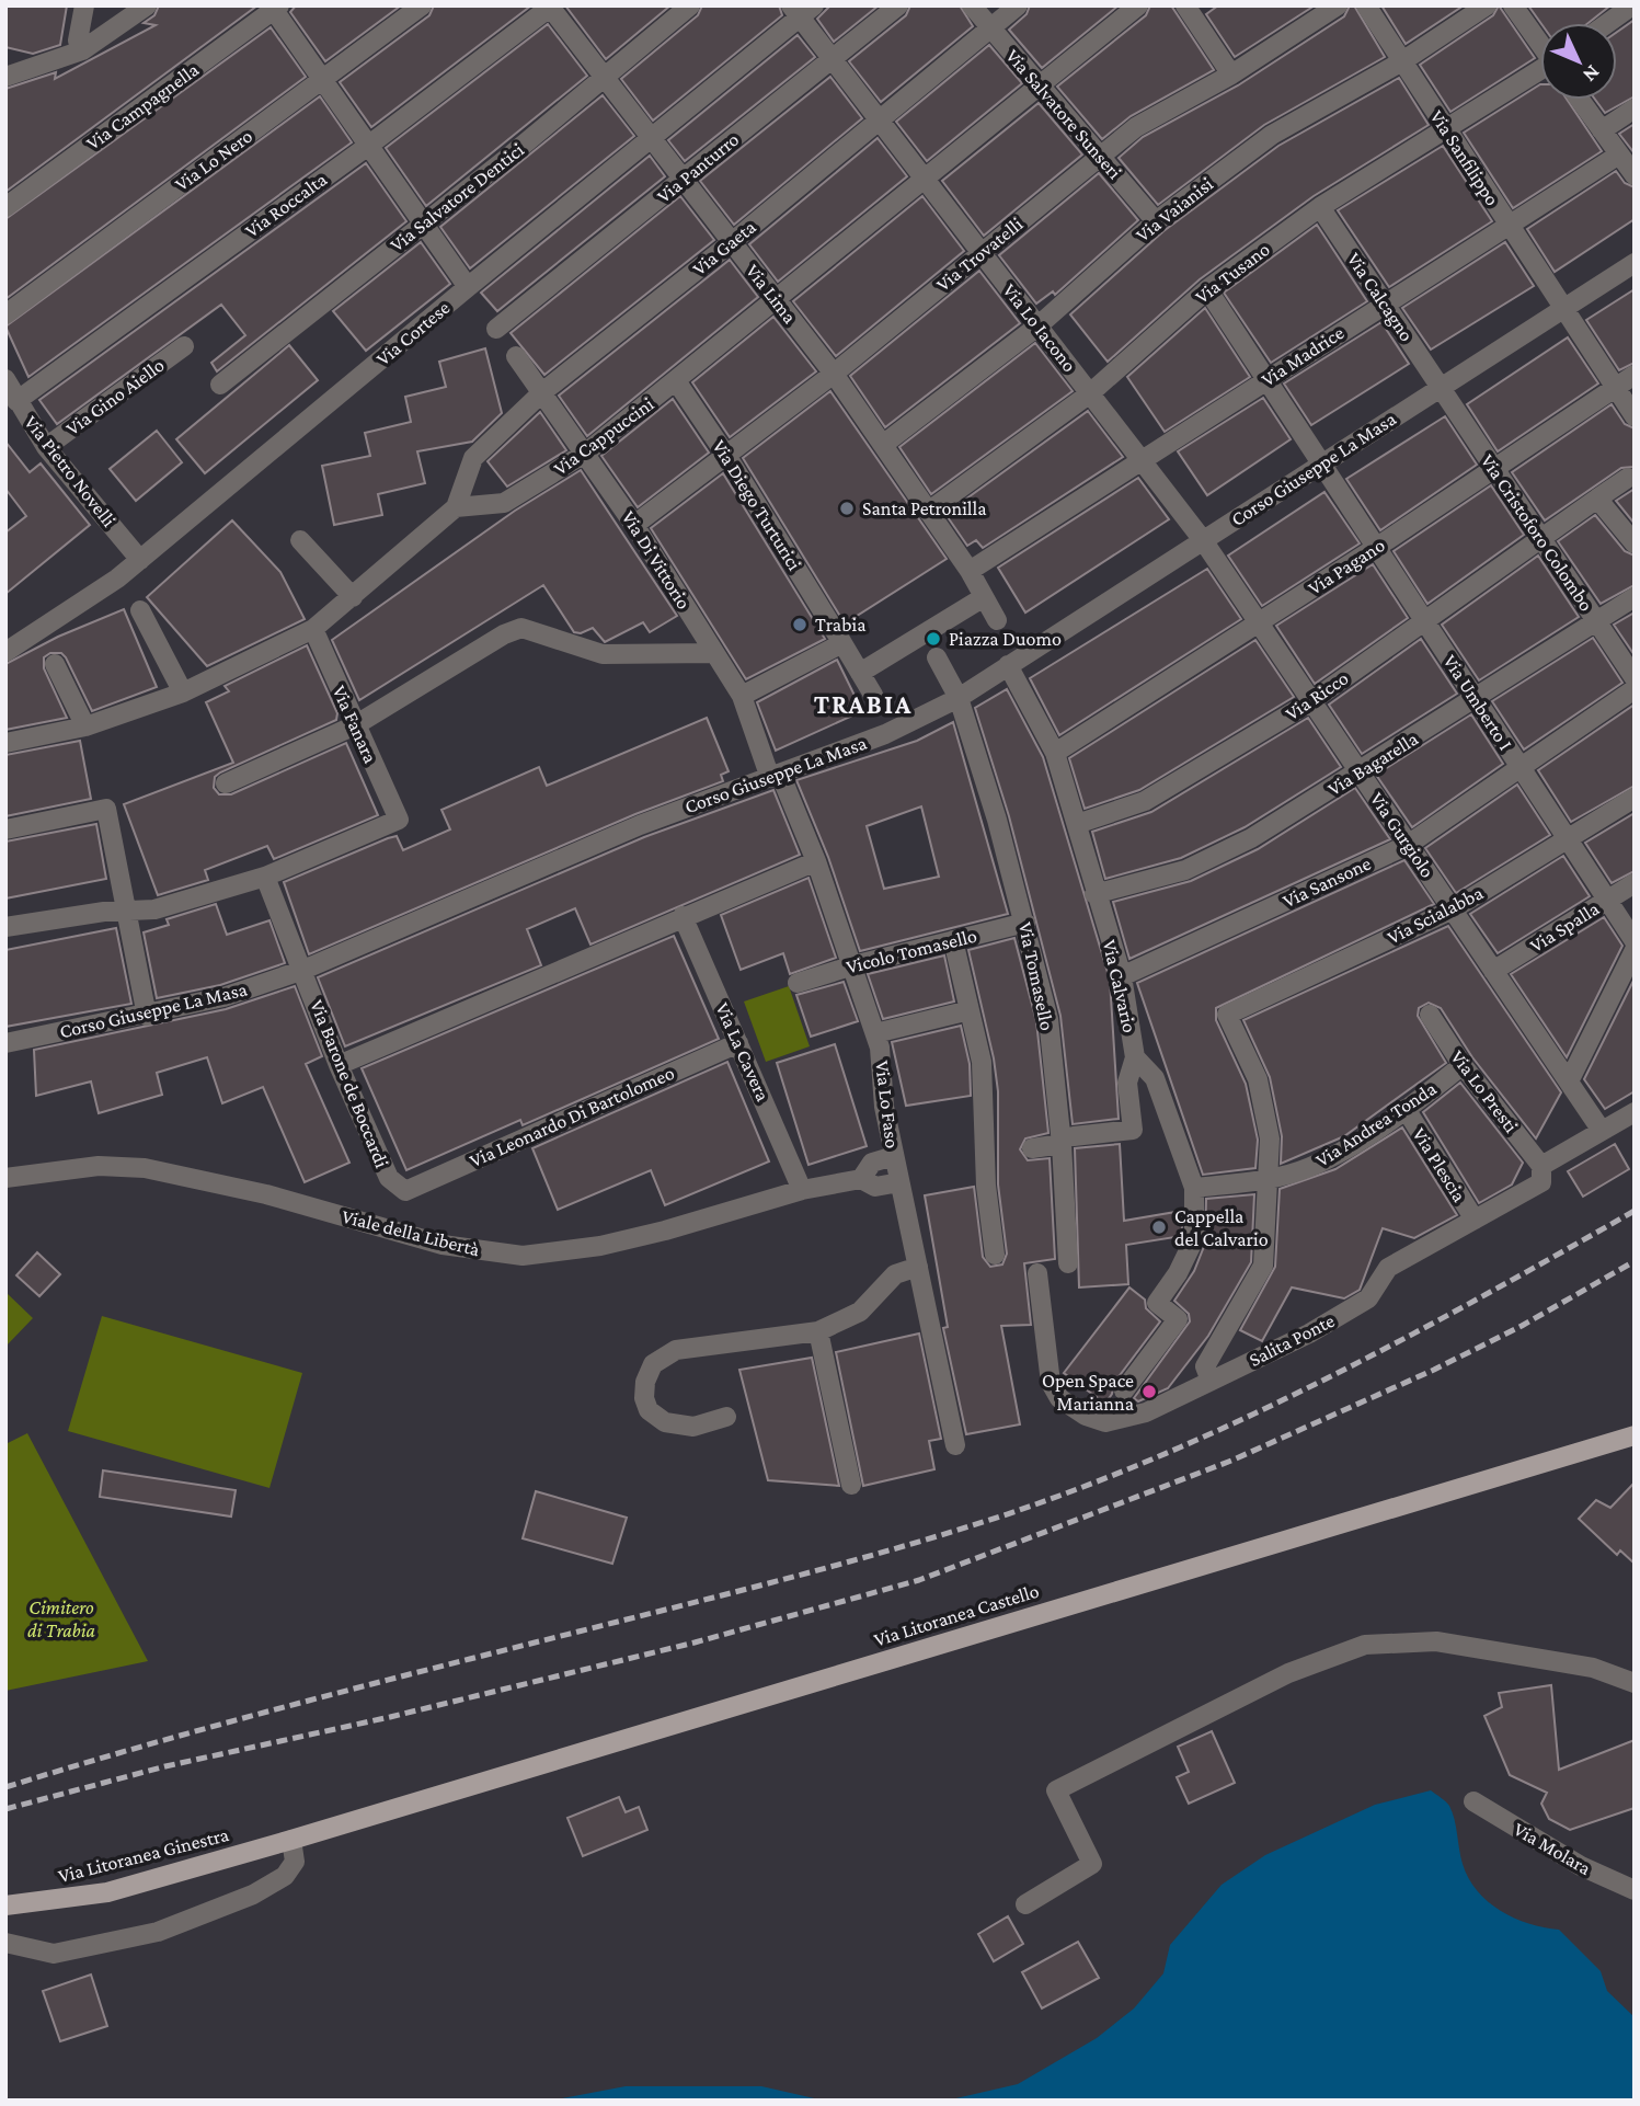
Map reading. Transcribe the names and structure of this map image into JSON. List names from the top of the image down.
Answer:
{
  "streets": {
    "main road": ["Via Litoranea Castello", "Via Litoranea Ginestra"],
    "street": [
      "Via Campagnella",
      "Via Salvatore Sunseri",
      "Via Sanfilippo",
      "Via Lo Nero",
      "Via Panturro",
      "Via Salvatore Dentici",
      "Via Roccalta",
      "Via Vaianisi",
      "Via Gaeta",
      "Via Trovatelli",
      "Via Tusano",
      "Via Lima",
      "Via Calcagno",
      "Via Lo Iacono",
      "Via Cortese",
      "Via Madrice",
      "Via Gino Aiello",
      "Via Cappuccini",
      "Corso Giuseppe La Masa",
      "Via Pietro Novelli",
      "Via Diego Turturici",
      "Via Cristoforo Colombo",
      "Via Di Vittorio",
      "Via Pagano",
      "Via Ricco",
      "Via Umberto I",
      "Via Fanara",
      "Via Bagarella",
      "Via Gurgiolo",
      "Via Sansone",
      "Via Scialabba",
      "Via Spalla",
      "Vicolo Tomasello",
      "Via Tomasello",
      "Via Calvario",
      "Via La Cavera",
      "Via Barone de Boccardi",
      "Via Lo Presti",
      "Via Lo Faso",
      "Via Leonardo Di Bartolomeo",
      "Via Andrea Tonda",
      "Via Plescia",
      "Viale della Libertà",
      "Salita Ponte",
      "Via Molara"
    ]
  },
  "crossings": [
    ["Via Salvatore Sunseri", "Via Vaianisi"],
    ["Via Salvatore Sunseri", "Via Gaeta"],
    ["Via Salvatore Sunseri", "Via Trovatelli"],
    ["Via Salvatore Sunseri", "Via Cappuccini"],
    ["Via Sanfilippo", "Via Vaianisi"],
    ["Via Sanfilippo", "Via Tusano"],
    ["Via Sanfilippo", "Via Madrice"],
    ["Via Sanfilippo", "Corso Giuseppe La Masa"],
    ["Via Sanfilippo", "Via Pagano"],
    ["Via Panturro", "Via Lima"],
    ["Via Panturro", "Via Lo Iacono"],
    ["Via Salvatore Dentici", "Via Lima"],
    ["Via Roccalta", "Via Lima"],
    ["Via Roccalta", "Via Pietro Novelli"],
    ["Via Vaianisi", "Via Lima"],
    ["Via Vaianisi", "Via Lo Iacono"],
    ["Via Gaeta", "Via Lima"],
    ["Via Gaeta", "Via Lo Iacono"],
    ["Via Gaeta", "Via Cappuccini"],
    ["Via Gaeta", "Via Di Vittorio"],
    ["Via Trovatelli", "Via Lima"],
    ["Via Trovatelli", "Via Lo Iacono"],
    ["Via Trovatelli", "Via Diego Turturici"],
    ["Via Trovatelli", "Via Di Vittorio"],
    ["Via Tusano", "Via Lima"],
    ["Via Tusano", "Via Calcagno"],
    ["Via Tusano", "Via Lo Iacono"],
    ["Via Lima", "Via Cortese"],
    ["Via Lima", "Via Madrice"],
    ["Via Lima", "Via Cappuccini"],
    ["Via Calcagno", "Via Madrice"],
    ["Via Calcagno", "Corso Giuseppe La Masa"],
    ["Via Calcagno", "Via Cristoforo Colombo"],
    ["Via Lo Iacono", "Via Cortese"],
    ["Via Lo Iacono", "Via Madrice"],
    ["Via Lo Iacono", "Via Cappuccini"],
    ["Via Lo Iacono", "Corso Giuseppe La Masa"],
    ["Via Lo Iacono", "Via Gurgiolo"],
    ["Via Cortese", "Via Pietro Novelli"],
    ["Via Gino Aiello", "Via Pietro Novelli"],
    ["Via Cappuccini", "Via Diego Turturici"],
    ["Via Cappuccini", "Via Di Vittorio"],
    ["Corso Giuseppe La Masa", "Via Cristoforo Colombo"],
    ["Corso Giuseppe La Masa", "Via Di Vittorio"],
    ["Corso Giuseppe La Masa", "Via Umberto I"],
    ["Corso Giuseppe La Masa", "Via Gurgiolo"],
    ["Corso Giuseppe La Masa", "Via Tomasello"],
    ["Corso Giuseppe La Masa", "Via Calvario"],
    ["Corso Giuseppe La Masa", "Via Barone de Boccardi"],
    ["Corso Giuseppe La Masa", "Via Lo Faso"],
    ["Via Cristoforo Colombo", "Via Pagano"],
    ["Via Cristoforo Colombo", "Via Ricco"],
    ["Via Cristoforo Colombo", "Via Bagarella"],
    ["Via Di Vittorio", "Via Lo Faso"],
    ["Via Pagano", "Via Umberto I"],
    ["Via Pagano", "Via Gurgiolo"],
    ["Via Pagano", "Via Calvario"],
    ["Via Ricco", "Via Umberto I"],
    ["Via Ricco", "Via Gurgiolo"],
    ["Via Ricco", "Via Calvario"],
    ["Via Umberto I", "Via Bagarella"],
    ["Via Umberto I", "Via Sansone"],
    ["Via Umberto I", "Via Scialabba"],
    ["Via Umberto I", "Via Spalla"],
    ["Via Fanara", "Via Barone de Boccardi"],
    ["Via Bagarella", "Via Gurgiolo"],
    ["Via Bagarella", "Via Calvario"],
    ["Via Gurgiolo", "Via Sansone"],
    ["Via Gurgiolo", "Via Scialabba"],
    ["Via Gurgiolo", "Via Spalla"],
    ["Via Gurgiolo", "Salita Ponte"],
    ["Via Sansone", "Via Calvario"],
    ["Via Scialabba", "Via Andrea Tonda"],
    ["Vicolo Tomasello", "Via Tomasello"],
    ["Vicolo Tomasello", "Via Lo Faso"],
    ["Via Calvario", "Via Andrea Tonda"],
    ["Via La Cavera", "Via Leonardo Di Bartolomeo"],
    ["Via La Cavera", "Viale della Libertà"],
    ["Via Barone de Boccardi", "Via Leonardo Di Bartolomeo"],
    ["Via Lo Presti", "Via Andrea Tonda"],
    ["Via Lo Presti", "Salita Ponte"],
    ["Via Lo Faso", "Viale della Libertà"],
    ["Via Andrea Tonda", "Via Plescia"],
    ["Via Plescia", "Salita Ponte"],
    ["Via Litoranea Castello", "Via Litoranea Ginestra"]
  ],
  "districts": ["TRABIA"],
  "parks": ["Cimitero di Trabia"],
  "places": [
    "Santa Petronilla",
    "Trabia",
    "Piazza Duomo",
    "Cappella del Calvario",
    "Open Space Marianna"
  ],
  "north": "bottom right"
}
